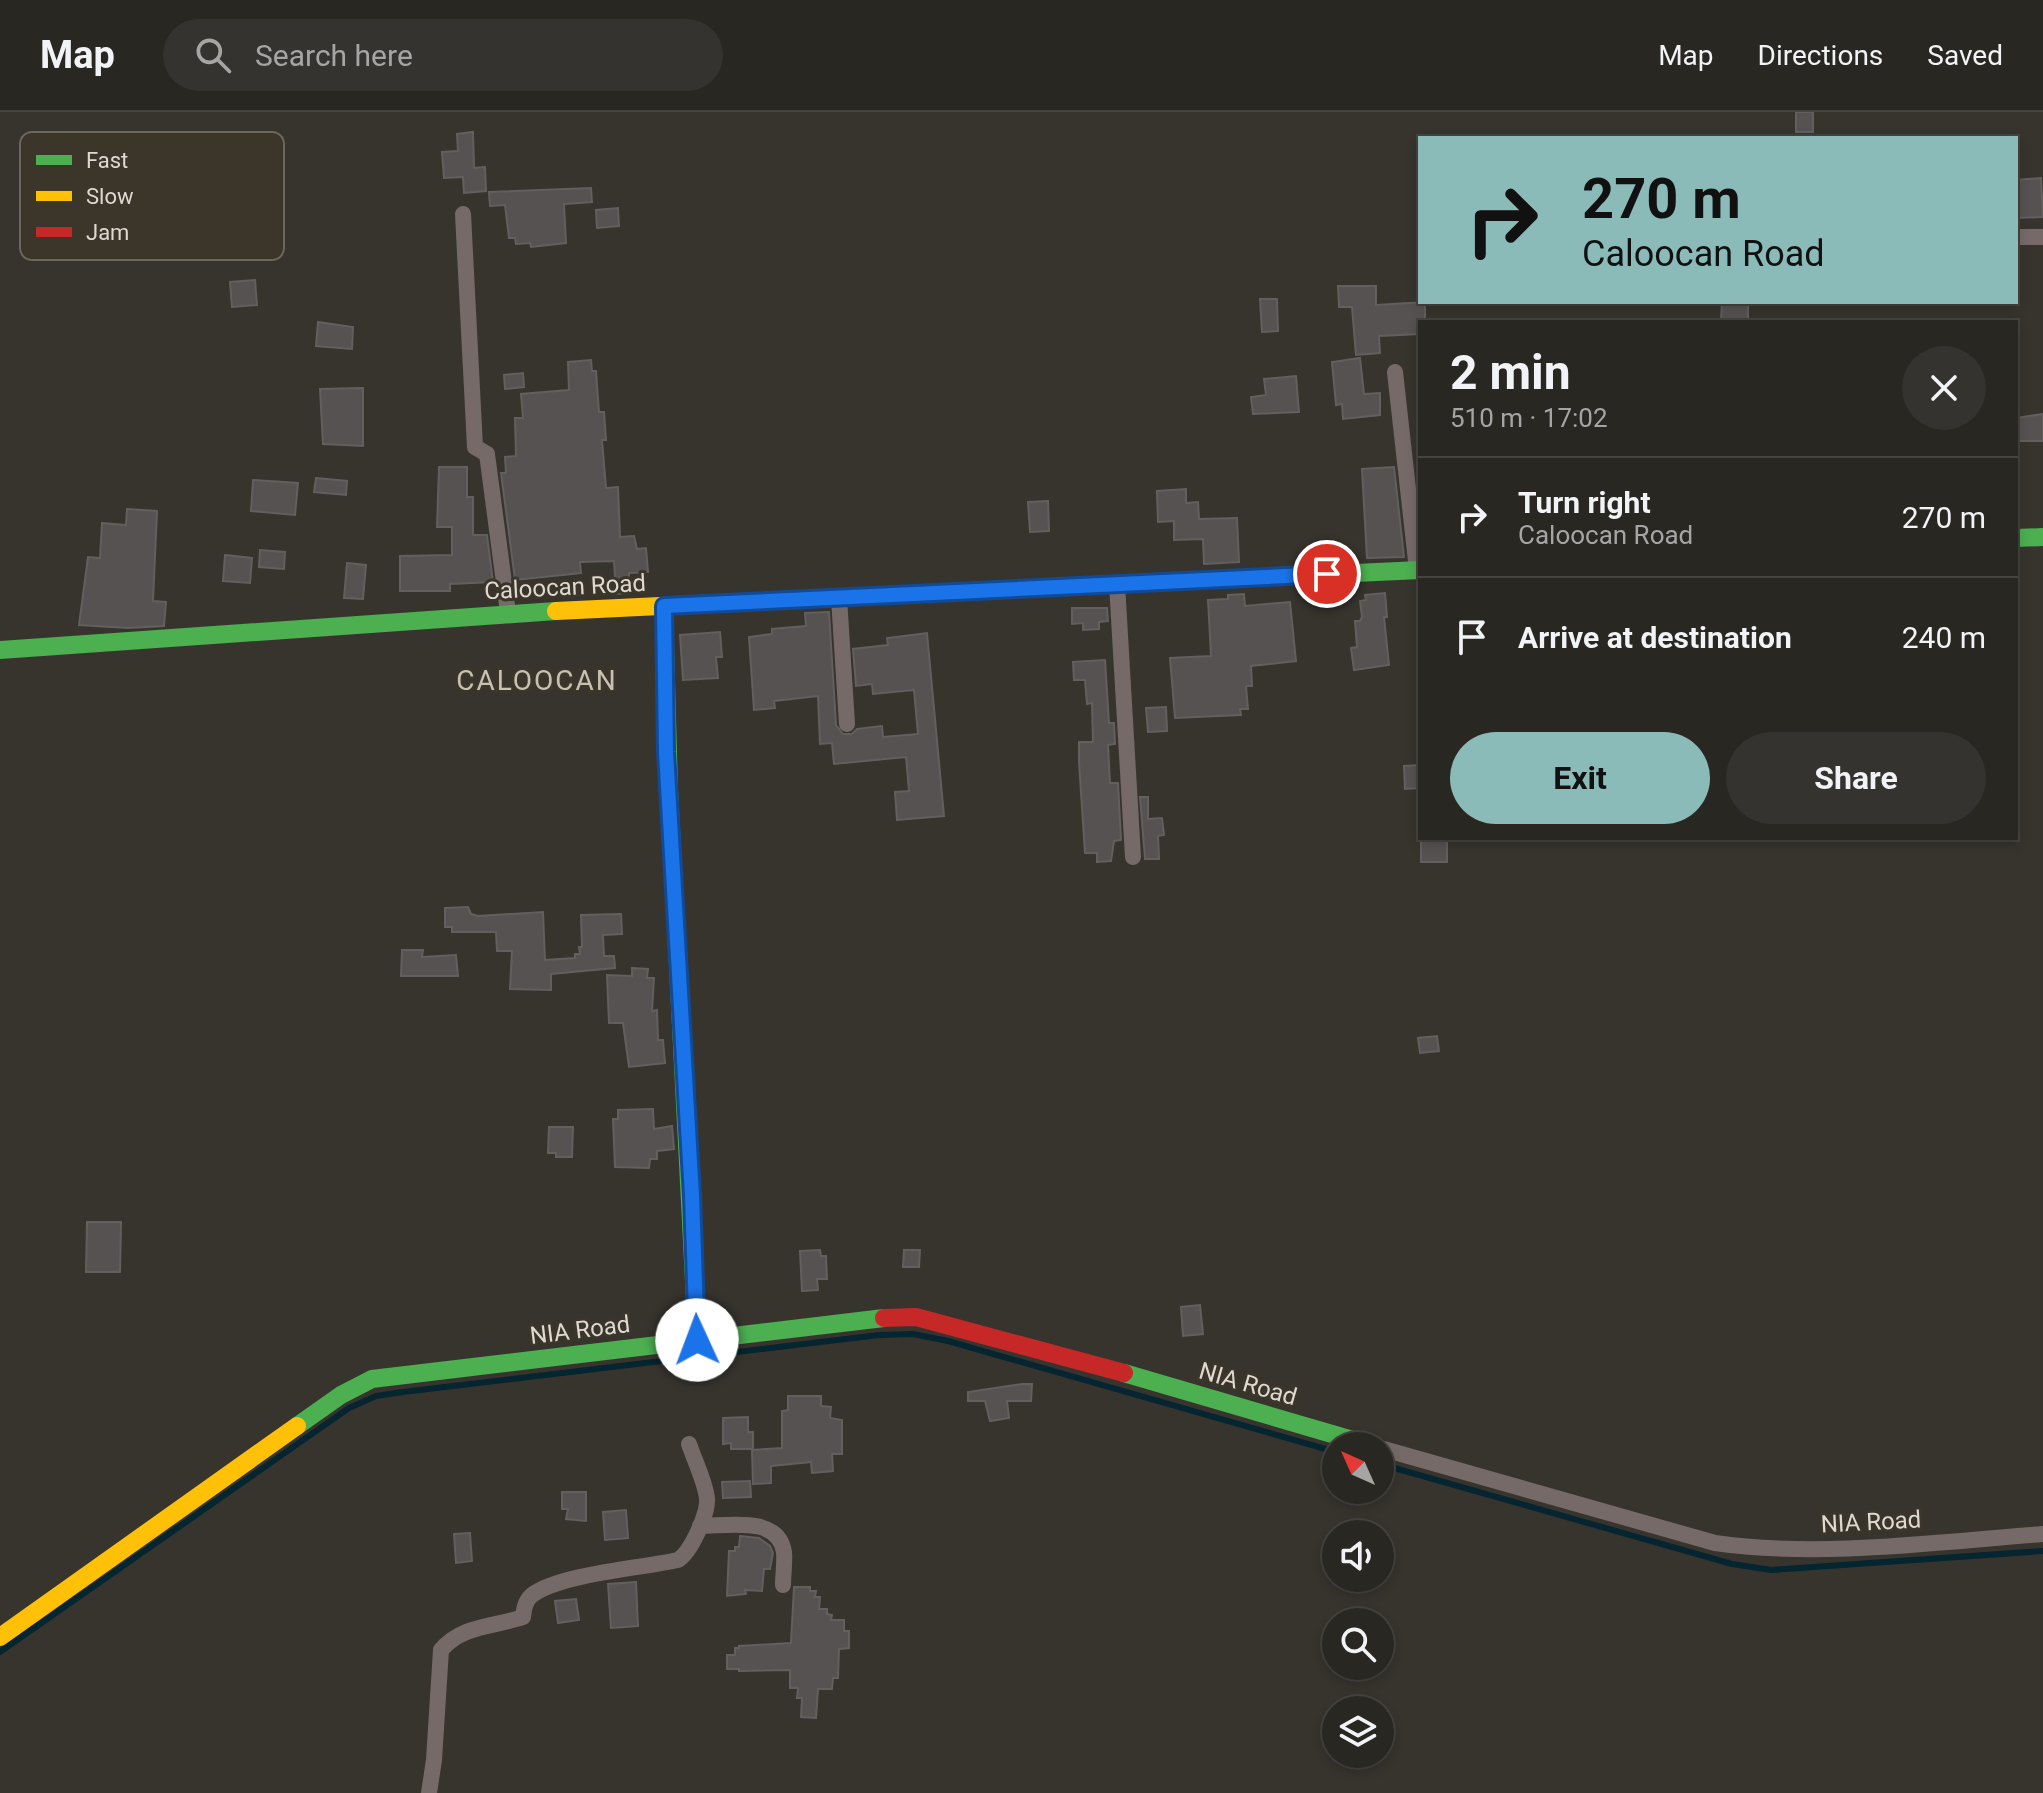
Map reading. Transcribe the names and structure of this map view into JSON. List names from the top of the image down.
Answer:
{
  "streets": {
    "street": ["Caloocan Road", "NIA Road"]
  },
  "districts": ["CALOOCAN"],
  "legend": ["Fast", "Slow", "Jam"],
  "north": "top left",
  "page": {
    "header": "Map",
    "search": "Search here",
    "nav": ["Map", "Directions", "Saved"],
    "turn": ["270 m", "Caloocan Road"],
    "heading": ["2 min", "510 m · 17:02"],
    "list": [
      {
        "name": "Turn right",
        "note": "Caloocan Road",
        "value": "270 m"
      },
      {
        "name": "Arrive at destination",
        "value": "240 m"
      }
    ],
    "buttons": ["Exit", "Share"]
  }
}
